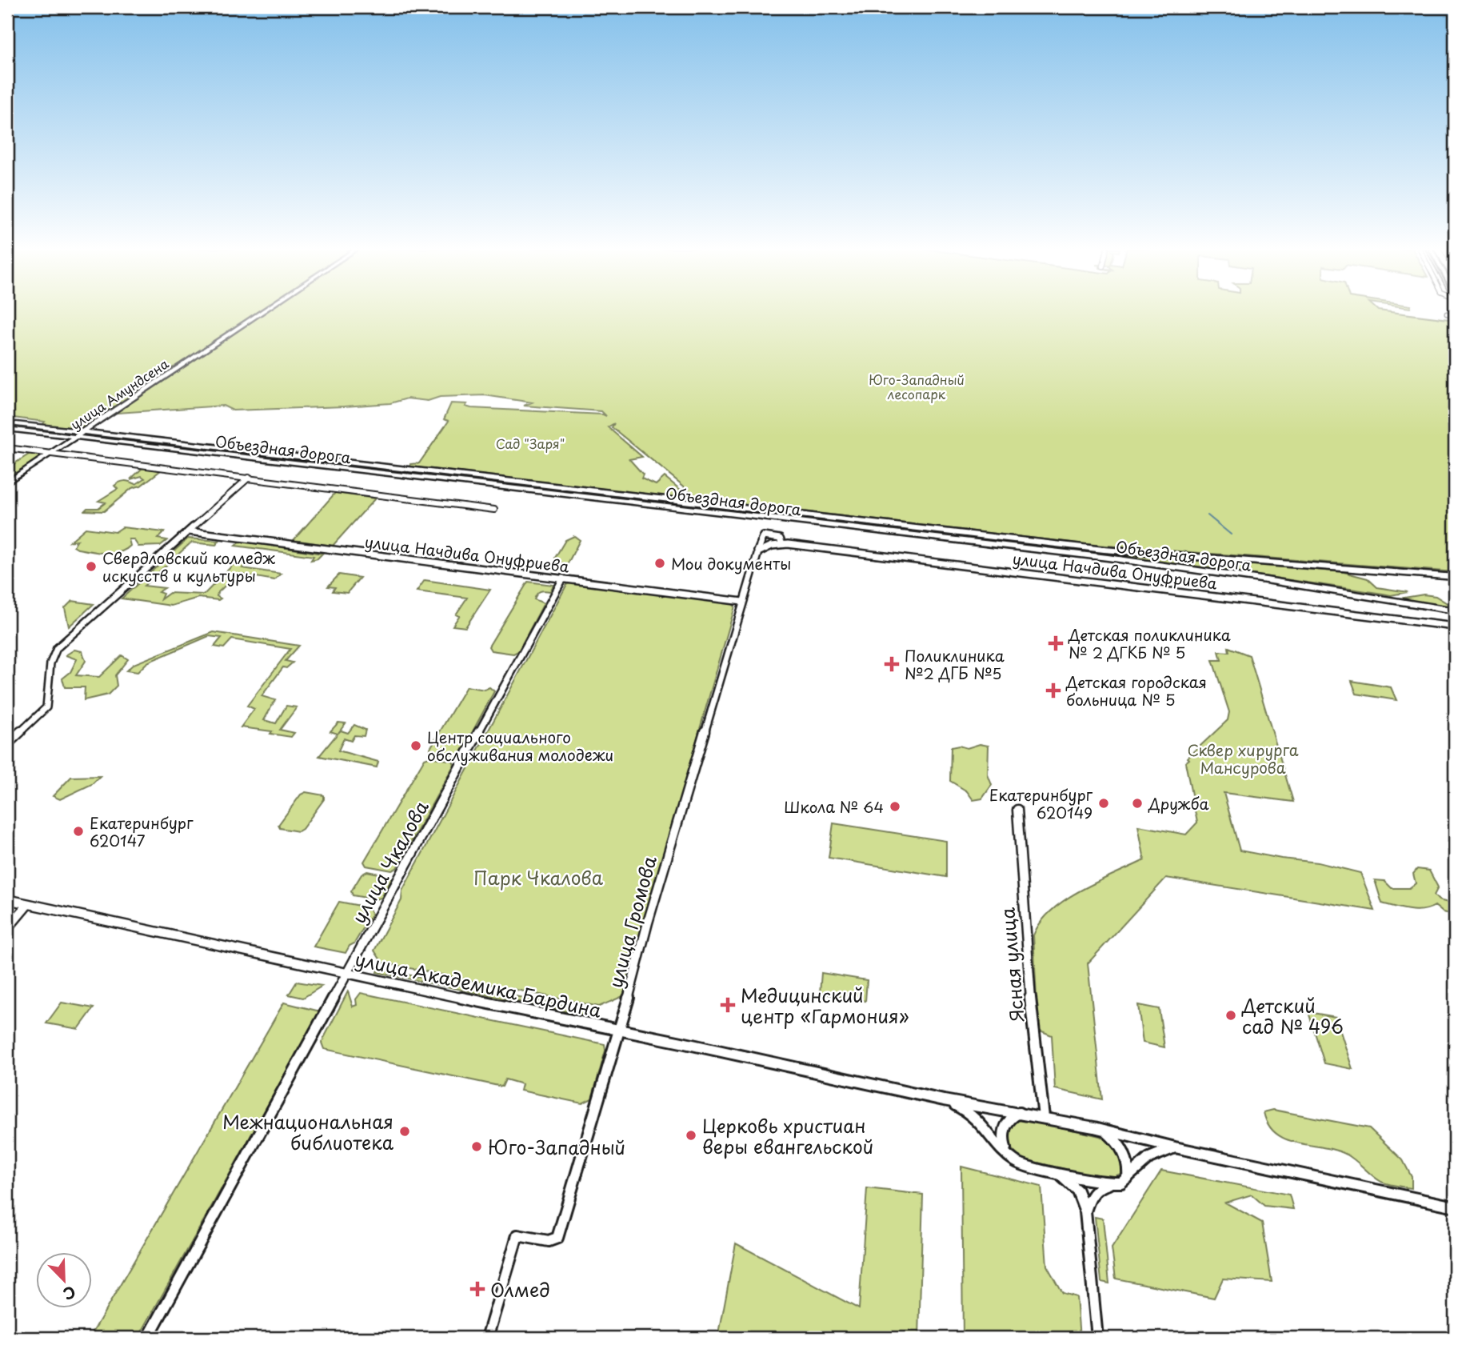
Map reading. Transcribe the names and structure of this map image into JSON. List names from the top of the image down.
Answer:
{
  "streets": {
    "main road": ["улица Амундсена", "Объездная дорога"],
    "street": [
      "улица Начдива Онуфриева",
      "улица Чкалова",
      "улица Громова",
      "Ясная улица",
      "улица Академика Бардина"
    ]
  },
  "crossings": [
    ["улица Амундсена", "Объездная дорога"],
    ["улица Начдива Онуфриева", "улица Чкалова"],
    ["улица Начдива Онуфриева", "улица Громова"],
    ["улица Чкалова", "улица Академика Бардина"],
    ["улица Громова", "улица Академика Бардина"],
    ["Ясная улица", "улица Академика Бардина"]
  ],
  "parks": [
    "Юго-Западный лесопарк",
    "Сад \"Заря\"",
    "Сквер хирурга Мансурова",
    "Парк Чкалова"
  ],
  "places": {
    "other": [
      "Мои документы",
      "Свердловский колледж искусств и культуры",
      "Центр социального обслуживания молодежи",
      "Екатеринбург 620149",
      "Дружба",
      "Школа № 64",
      "Екатеринбург 620147",
      "Детский сад № 496",
      "Межнациональная библиотека",
      "Церковь христиан веры евангельской",
      "Юго-Западный"
    ],
    "health": [
      "Детская поликлиника № 2 ДГКБ № 5",
      "Поликлиника №2 ДГБ №5",
      "Детская городская больница № 5",
      "Медицинский центр «Гармония»",
      "Олмед"
    ]
  },
  "north": "bottom right"
}
